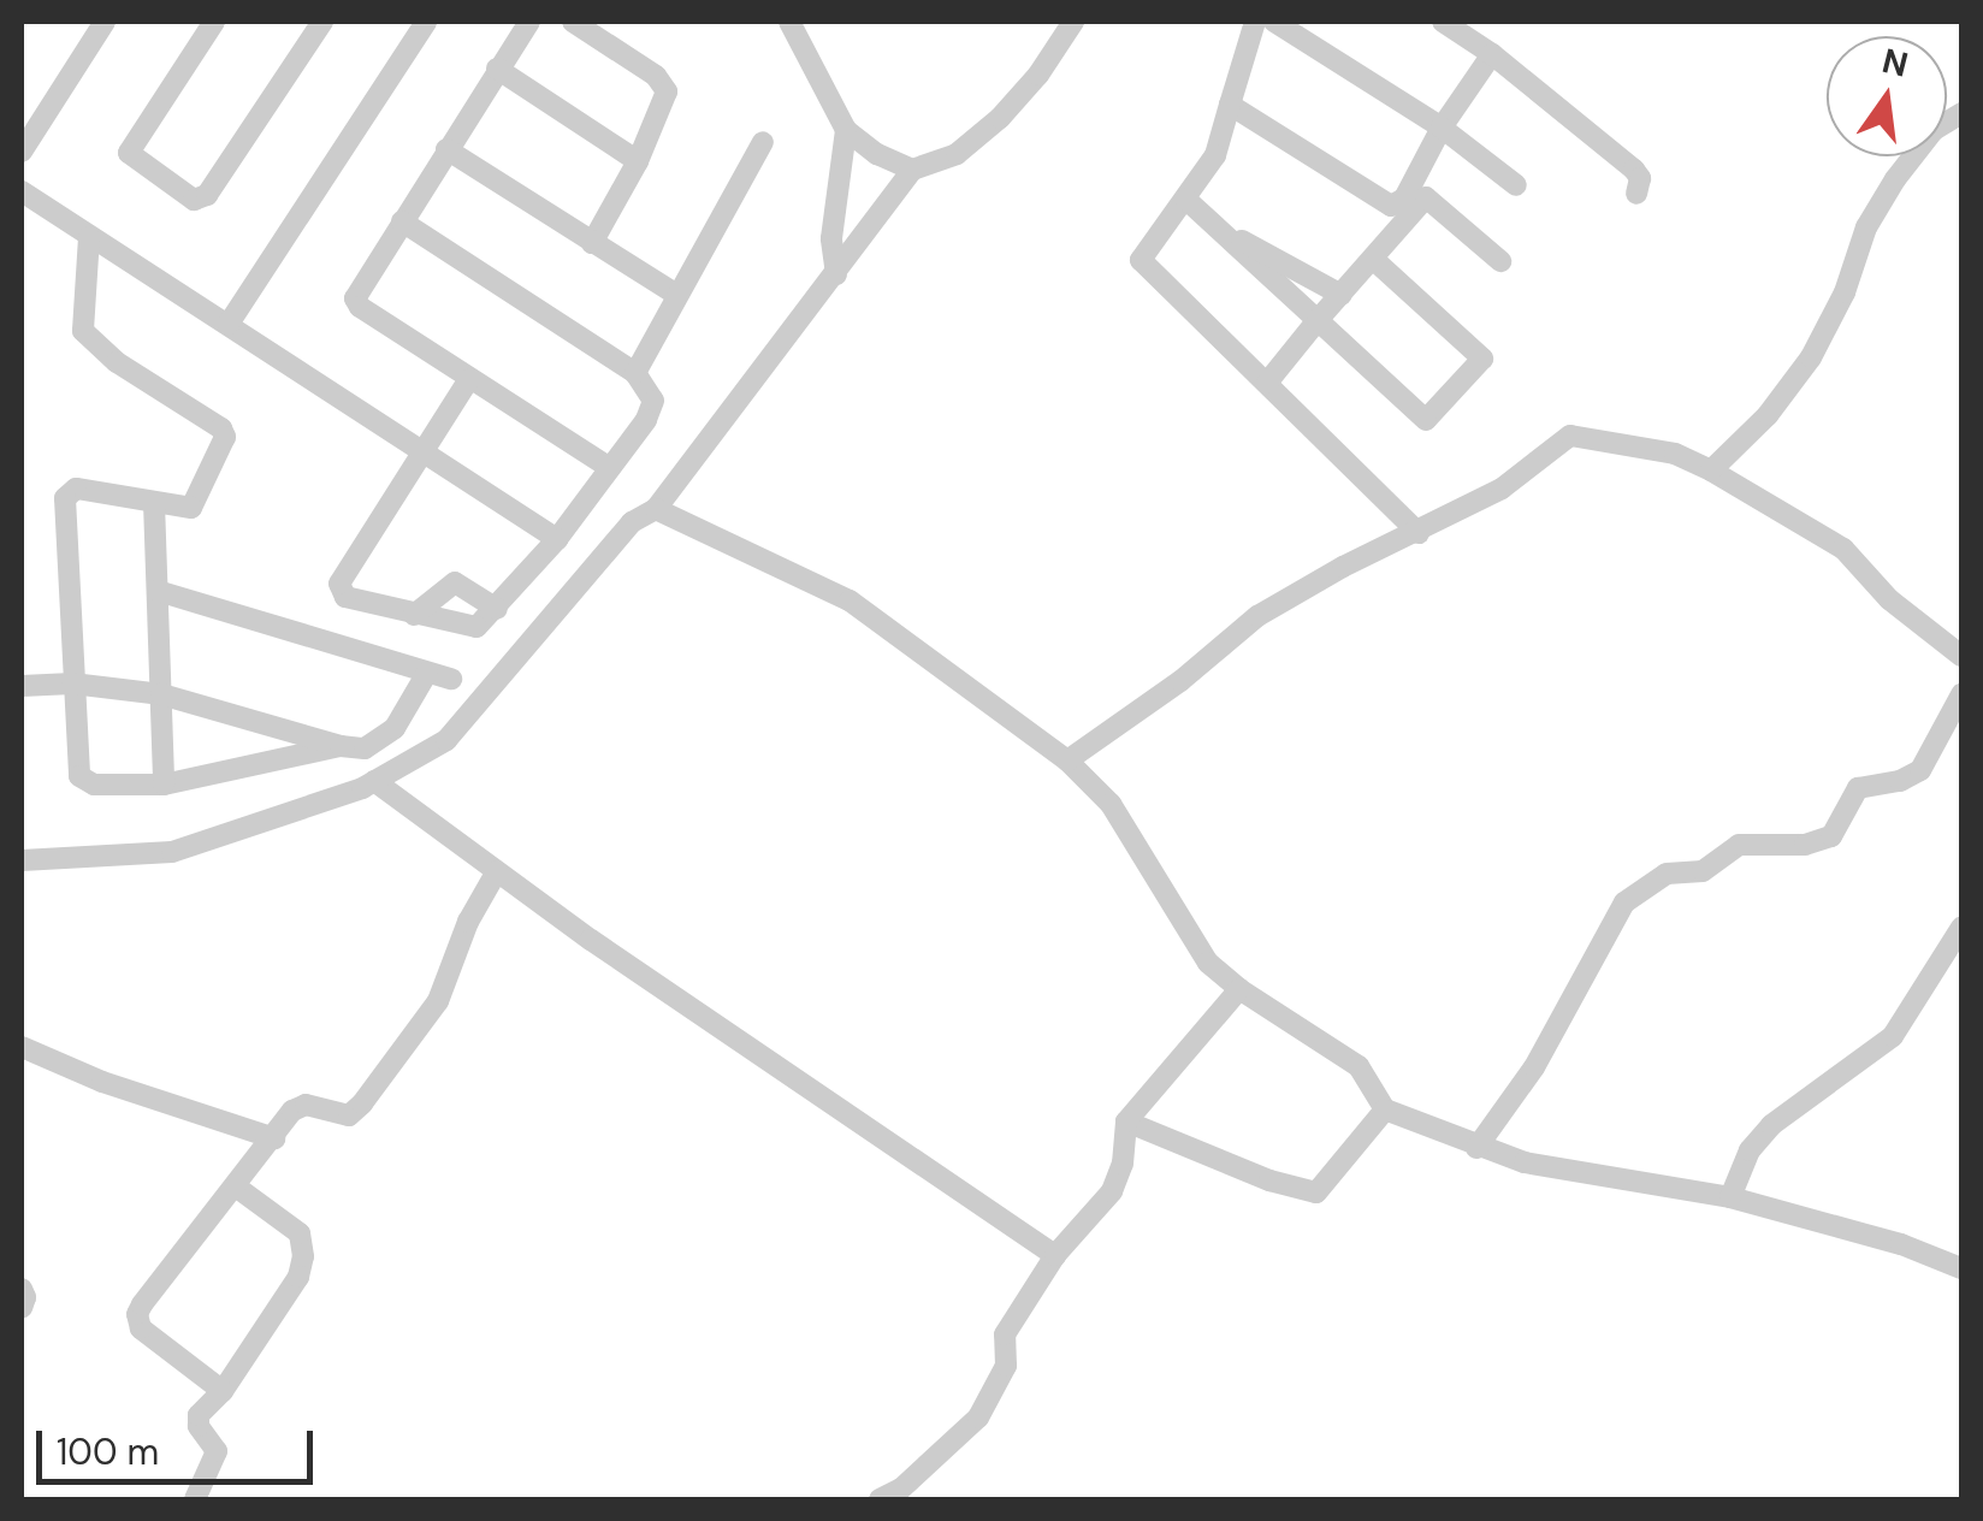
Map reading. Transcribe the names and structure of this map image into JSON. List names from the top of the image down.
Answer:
{
  "scale_bar": "100 m",
  "north": "top"
}
